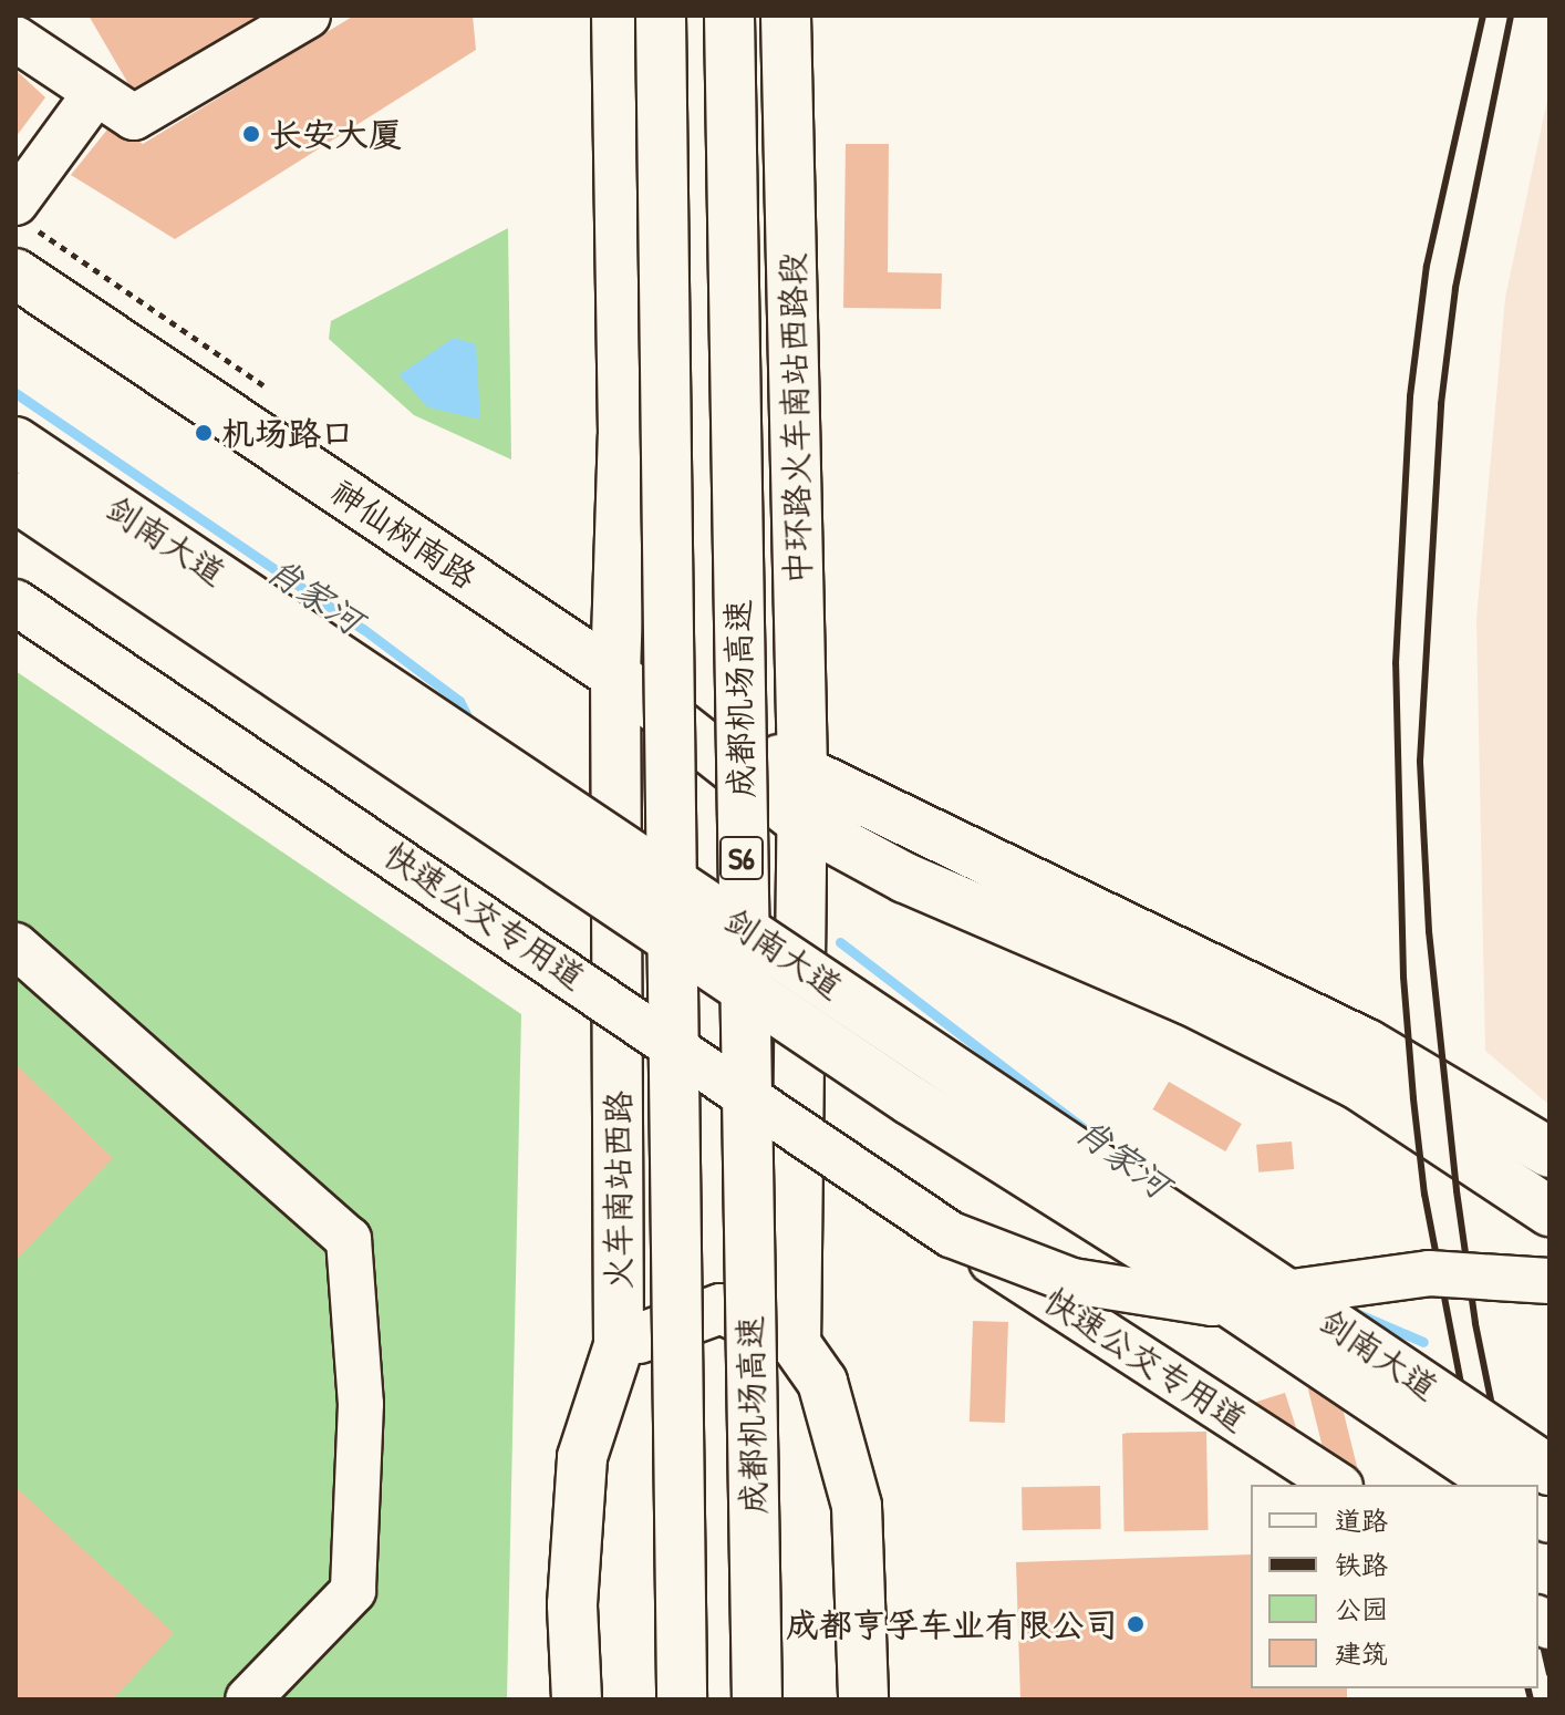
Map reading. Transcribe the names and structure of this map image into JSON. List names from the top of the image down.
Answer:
{
  "streets": {
    "main road": [
      "中环路火车南站西路段",
      "神仙树南路",
      "剑南大道",
      "成都机场高速",
      "S6",
      "火车南站西路"
    ],
    "lane": ["快速公交专用道"]
  },
  "crossings": [
    ["神仙树南路", "火车南站西路"]
  ],
  "water": ["肖家河"],
  "places": ["长安大厦", "机场路口", "成都亨孚车业有限公司"],
  "legend": [
    "道路",
    "铁路",
    "公园",
    "建筑"
  ]
}
